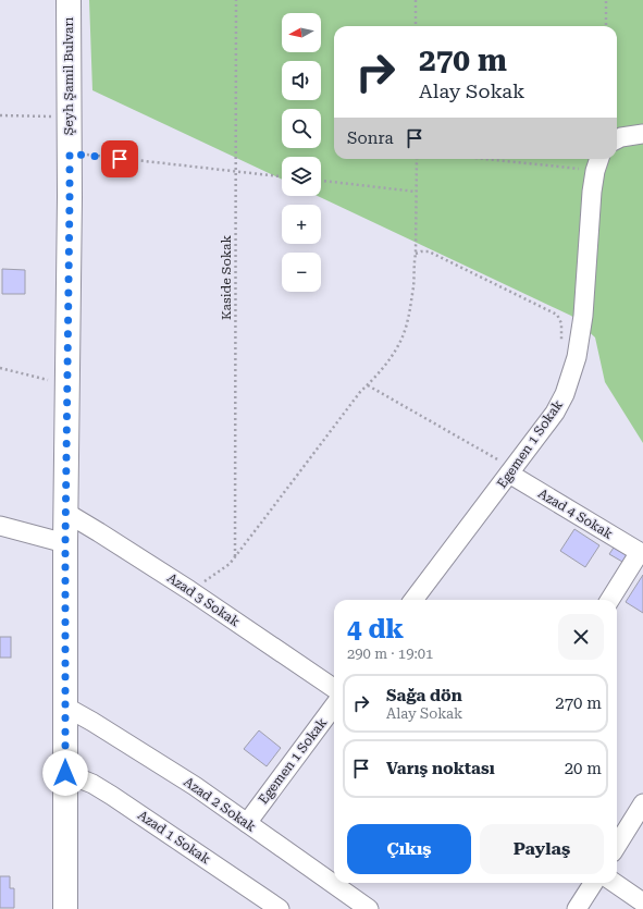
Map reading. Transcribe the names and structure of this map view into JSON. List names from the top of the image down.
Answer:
{
  "streets": {
    "main road": ["Şeyh Şamil Bulvarı"],
    "street": [
      "Egemen 1 Sokak",
      "Azad 4 Sokak",
      "Azad 3 Sokak",
      "Azad 2 Sokak",
      "Azad 1 Sokak"
    ],
    "path": ["Kaside Sokak"]
  },
  "crossings": [
    ["Şeyh Şamil Bulvarı", "Azad 3 Sokak"],
    ["Şeyh Şamil Bulvarı", "Azad 2 Sokak"],
    ["Şeyh Şamil Bulvarı", "Azad 1 Sokak"],
    ["Egemen 1 Sokak", "Azad 4 Sokak"],
    ["Egemen 1 Sokak", "Azad 2 Sokak"]
  ],
  "north": "left",
  "page": {
    "map_buttons": ["+", "−"],
    "turn": ["270 m", "Alay Sokak"],
    "then": "Sonra",
    "heading": ["4 dk", "290 m · 19:01"],
    "list": [
      {
        "name": "Sağa dön",
        "note": "Alay Sokak",
        "value": "270 m"
      },
      {
        "name": "Varış noktası",
        "value": "20 m"
      }
    ],
    "buttons": ["Çıkış", "Paylaş"]
  }
}
